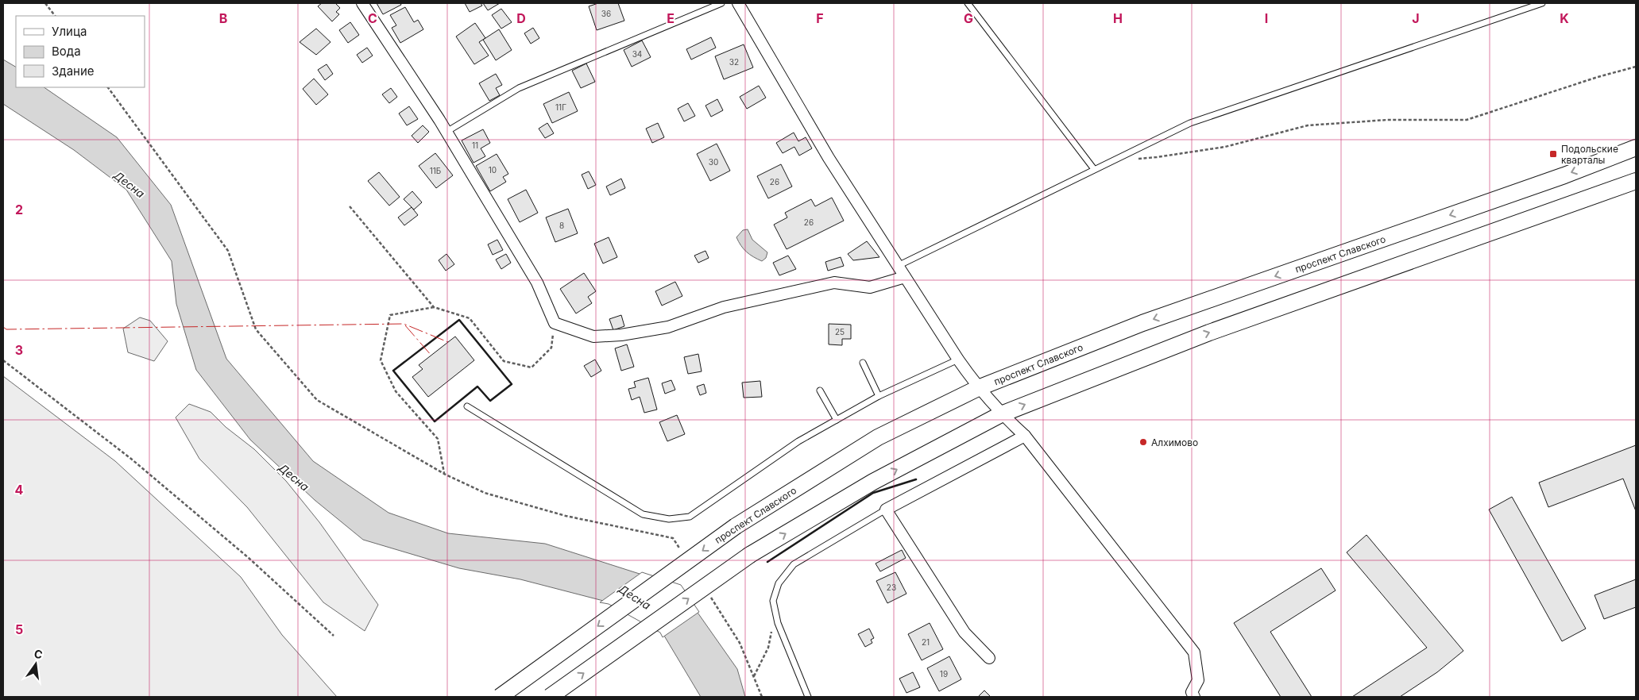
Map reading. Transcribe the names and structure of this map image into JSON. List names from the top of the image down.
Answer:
{
  "streets": {
    "main road": ["проспект Славского"]
  },
  "water": ["Десна"],
  "places": {
    "transit": ["Подольские кварталы"],
    "other": ["Алхимово"]
  },
  "house_numbers": [
    "36",
    "34",
    "32",
    "11Г",
    "11",
    "30",
    "10",
    "11Б",
    "26",
    "26",
    "8",
    "25",
    "23",
    "21",
    "19"
  ],
  "legend": ["Улица", "Вода", "Здание"],
  "north": "top",
  "grid": {
    "columns": [
      "B",
      "C",
      "D",
      "E",
      "F",
      "G",
      "H",
      "I",
      "J",
      "K"
    ],
    "rows": [
      "2",
      "3",
      "4",
      "5"
    ]
  }
}
